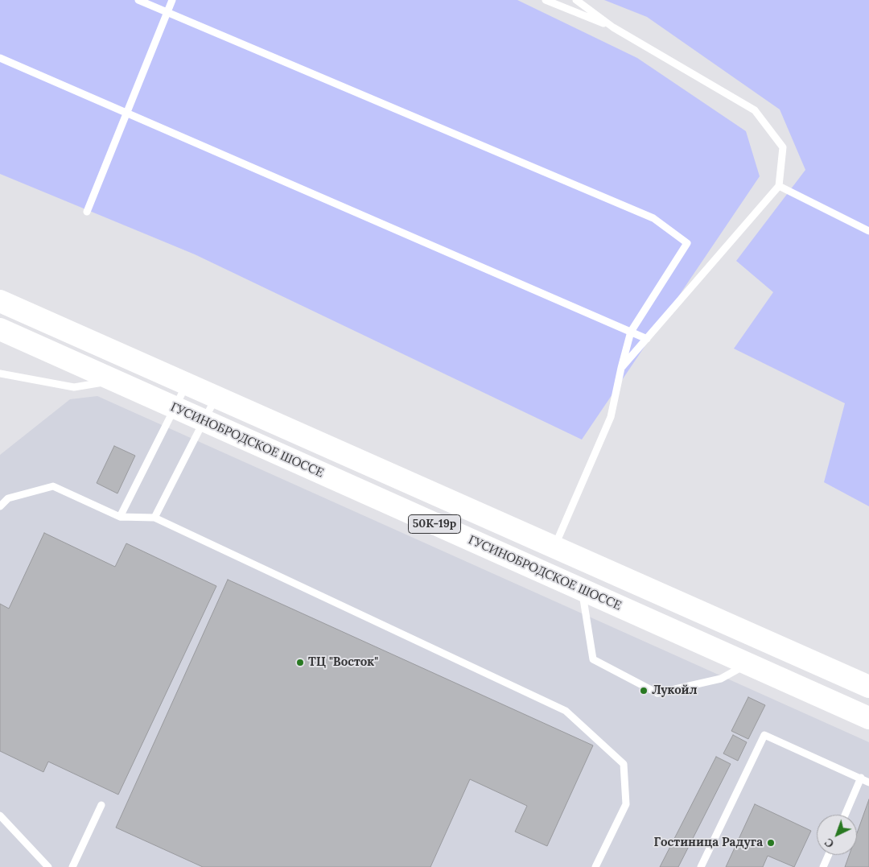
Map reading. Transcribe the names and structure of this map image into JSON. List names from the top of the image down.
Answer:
{
  "streets": {
    "main road": ["ГУСИНОБРОДСКОЕ ШОССЕ", "50К-19р"]
  },
  "places": ["ТЦ \"Восток\"", "Лукойл", "Гостиница Радуга"],
  "north": "bottom left"
}
